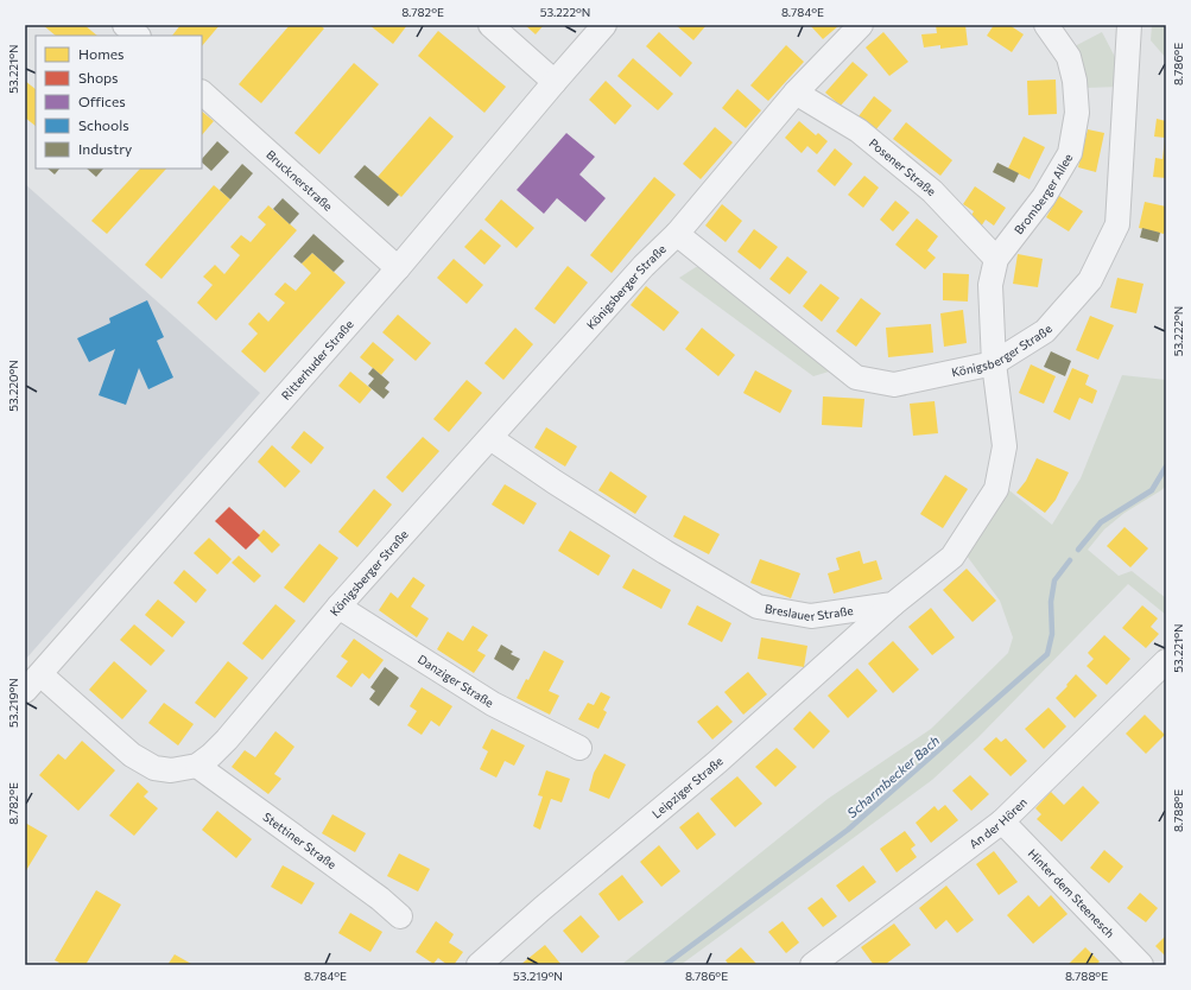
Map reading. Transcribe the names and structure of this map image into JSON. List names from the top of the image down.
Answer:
{
  "streets": {
    "street": [
      "Posener Straße",
      "Brucknerstraße",
      "Bromberger Allee",
      "Königsberger Straße",
      "Ritterhuder Straße",
      "Breslauer Straße",
      "Danziger Straße",
      "Leipziger Straße",
      "An der Hören",
      "Stettiner Straße",
      "Hinter dem Steenesch"
    ]
  },
  "crossings": [
    ["Posener Straße", "Bromberger Allee"],
    ["Brucknerstraße", "Ritterhuder Straße"],
    ["Bromberger Allee", "Königsberger Straße"],
    ["Königsberger Straße", "Ritterhuder Straße"],
    ["Königsberger Straße", "Breslauer Straße"],
    ["Königsberger Straße", "Danziger Straße"],
    ["Königsberger Straße", "Stettiner Straße"],
    ["Breslauer Straße", "Leipziger Straße"],
    ["An der Hören", "Hinter dem Steenesch"]
  ],
  "water": ["Scharmbecker Bach"],
  "legend": [
    "Homes",
    "Shops",
    "Offices",
    "Schools",
    "Industry"
  ],
  "coordinates": [
    "8.782°E",
    "53.222°N",
    "8.784°E",
    "8.786°E",
    "53.221°N",
    "53.220°N",
    "53.219°N",
    "8.788°E"
  ]
}
